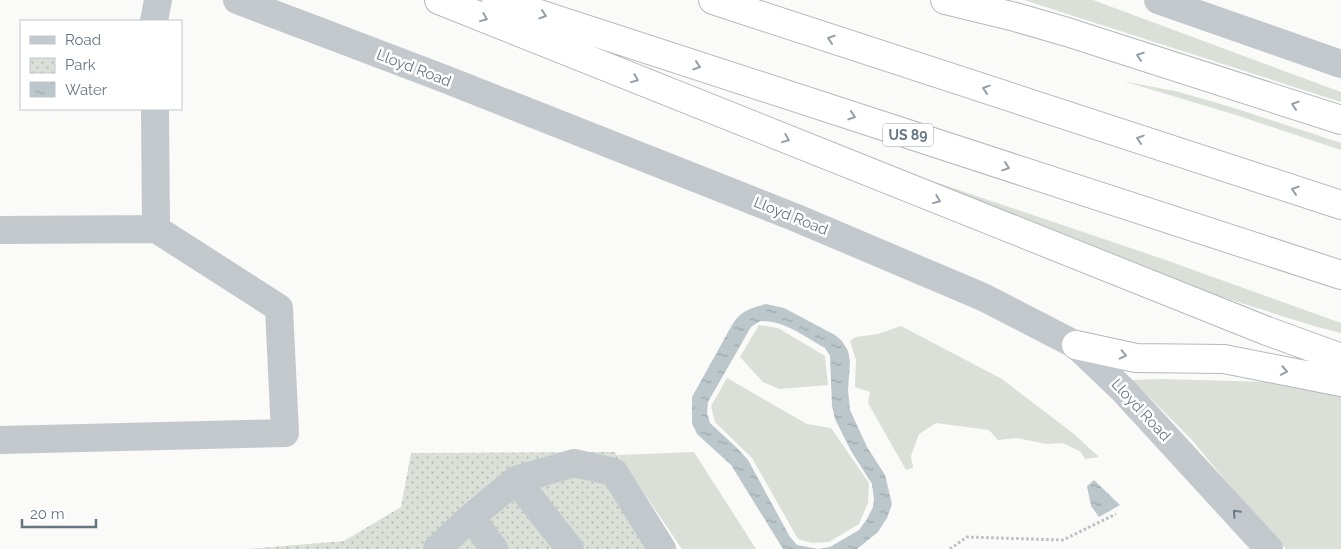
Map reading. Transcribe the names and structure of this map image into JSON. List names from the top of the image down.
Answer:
{
  "streets": {
    "highway": ["US 89"],
    "street": ["Lloyd Road"]
  },
  "legend": ["Road", "Park", "Water"],
  "scale_bar": "20 m"
}
